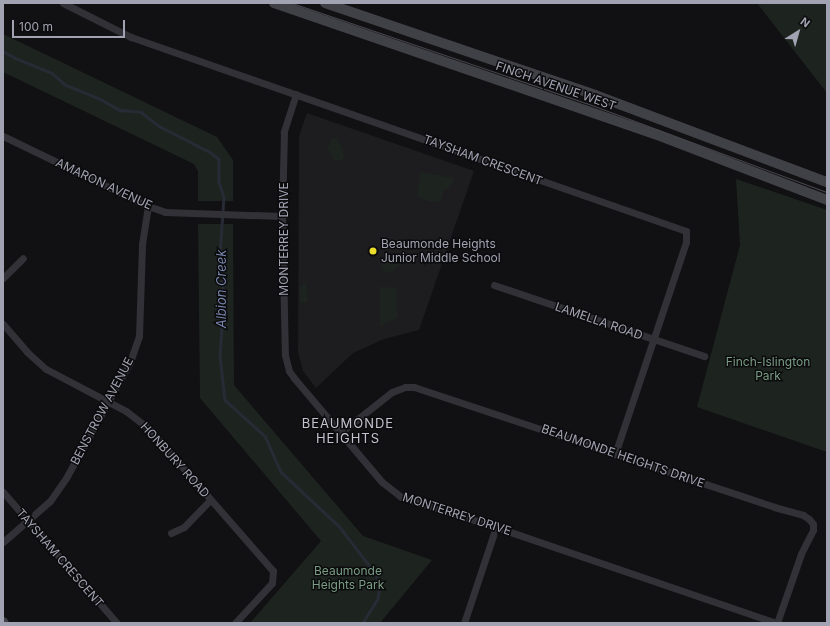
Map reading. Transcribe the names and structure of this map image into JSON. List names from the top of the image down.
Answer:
{
  "streets": {
    "main road": ["FINCH AVENUE WEST"],
    "street": [
      "TAYSHAM CRESCENT",
      "AMARON AVENUE",
      "MONTERREY DRIVE",
      "LAMELLA ROAD",
      "BENSTROW AVENUE",
      "BEAUMONDE HEIGHTS DRIVE",
      "HONBURY ROAD"
    ]
  },
  "crossings": [
    ["TAYSHAM CRESCENT", "MONTERREY DRIVE"],
    ["TAYSHAM CRESCENT", "LAMELLA ROAD"],
    ["TAYSHAM CRESCENT", "BENSTROW AVENUE"],
    ["TAYSHAM CRESCENT", "BEAUMONDE HEIGHTS DRIVE"],
    ["AMARON AVENUE", "MONTERREY DRIVE"],
    ["AMARON AVENUE", "BENSTROW AVENUE"],
    ["MONTERREY DRIVE", "BEAUMONDE HEIGHTS DRIVE"],
    ["BENSTROW AVENUE", "HONBURY ROAD"]
  ],
  "districts": ["BEAUMONDE HEIGHTS"],
  "water": ["Albion Creek"],
  "parks": ["Finch-Islington Park", "Beaumonde Heights Park"],
  "places": ["Beaumonde Heights Junior Middle School"],
  "scale_bar": "100 m",
  "north": "top right"
}
